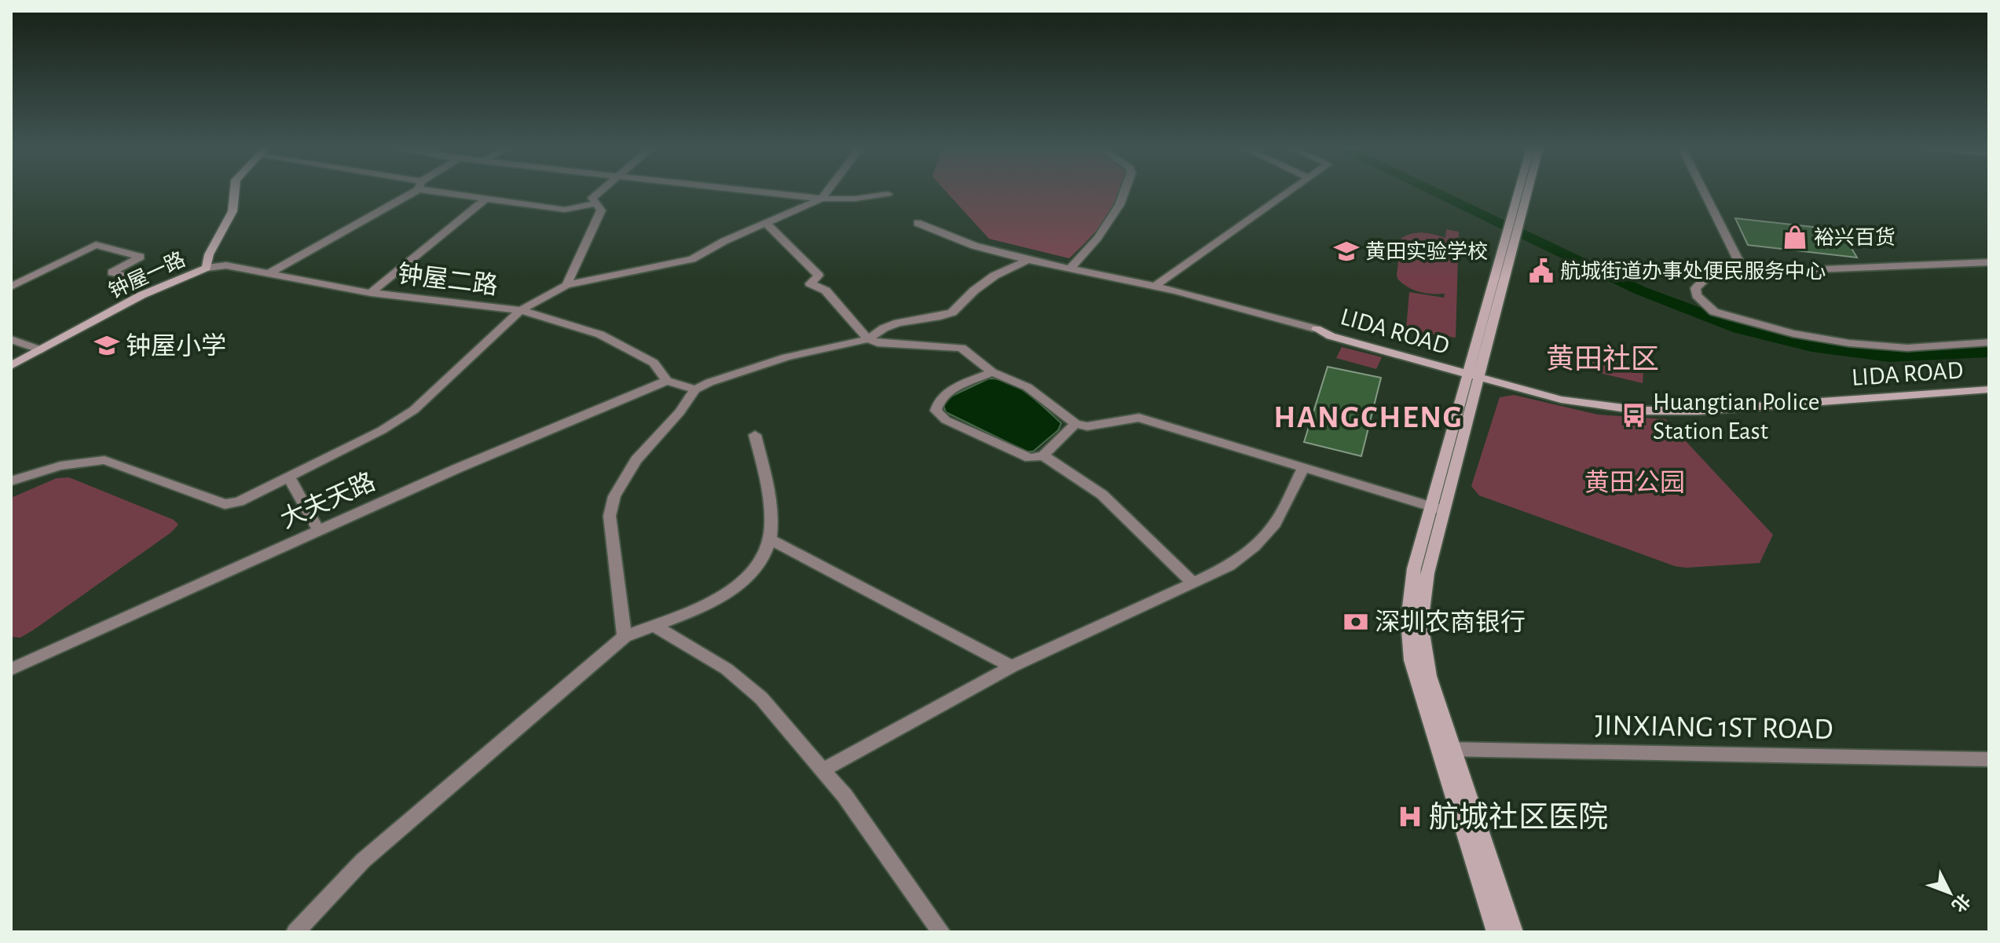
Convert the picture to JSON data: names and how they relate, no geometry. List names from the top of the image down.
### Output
{
  "streets": {
    "street": [
      "钟屋一路",
      "钟屋二路",
      "LIDA ROAD",
      "大夫天路",
      "JINXIANG 1ST ROAD"
    ]
  },
  "crossings": [
    ["钟屋一路", "钟屋二路"],
    ["钟屋二路", "大夫天路"]
  ],
  "districts": ["黄田社区", "HANGCHENG"],
  "parks": ["黄田公园"],
  "places": {
    "shop": ["裕兴百货"],
    "school or university": ["黄田实验学校", "钟屋小学"],
    "public building": ["航城街道办事处便民服务中心"],
    "bus stop": ["Huangtian Police Station East"],
    "bank": ["深圳农商银行"],
    "hospital": ["航城社区医院"]
  },
  "north": "bottom right"
}
